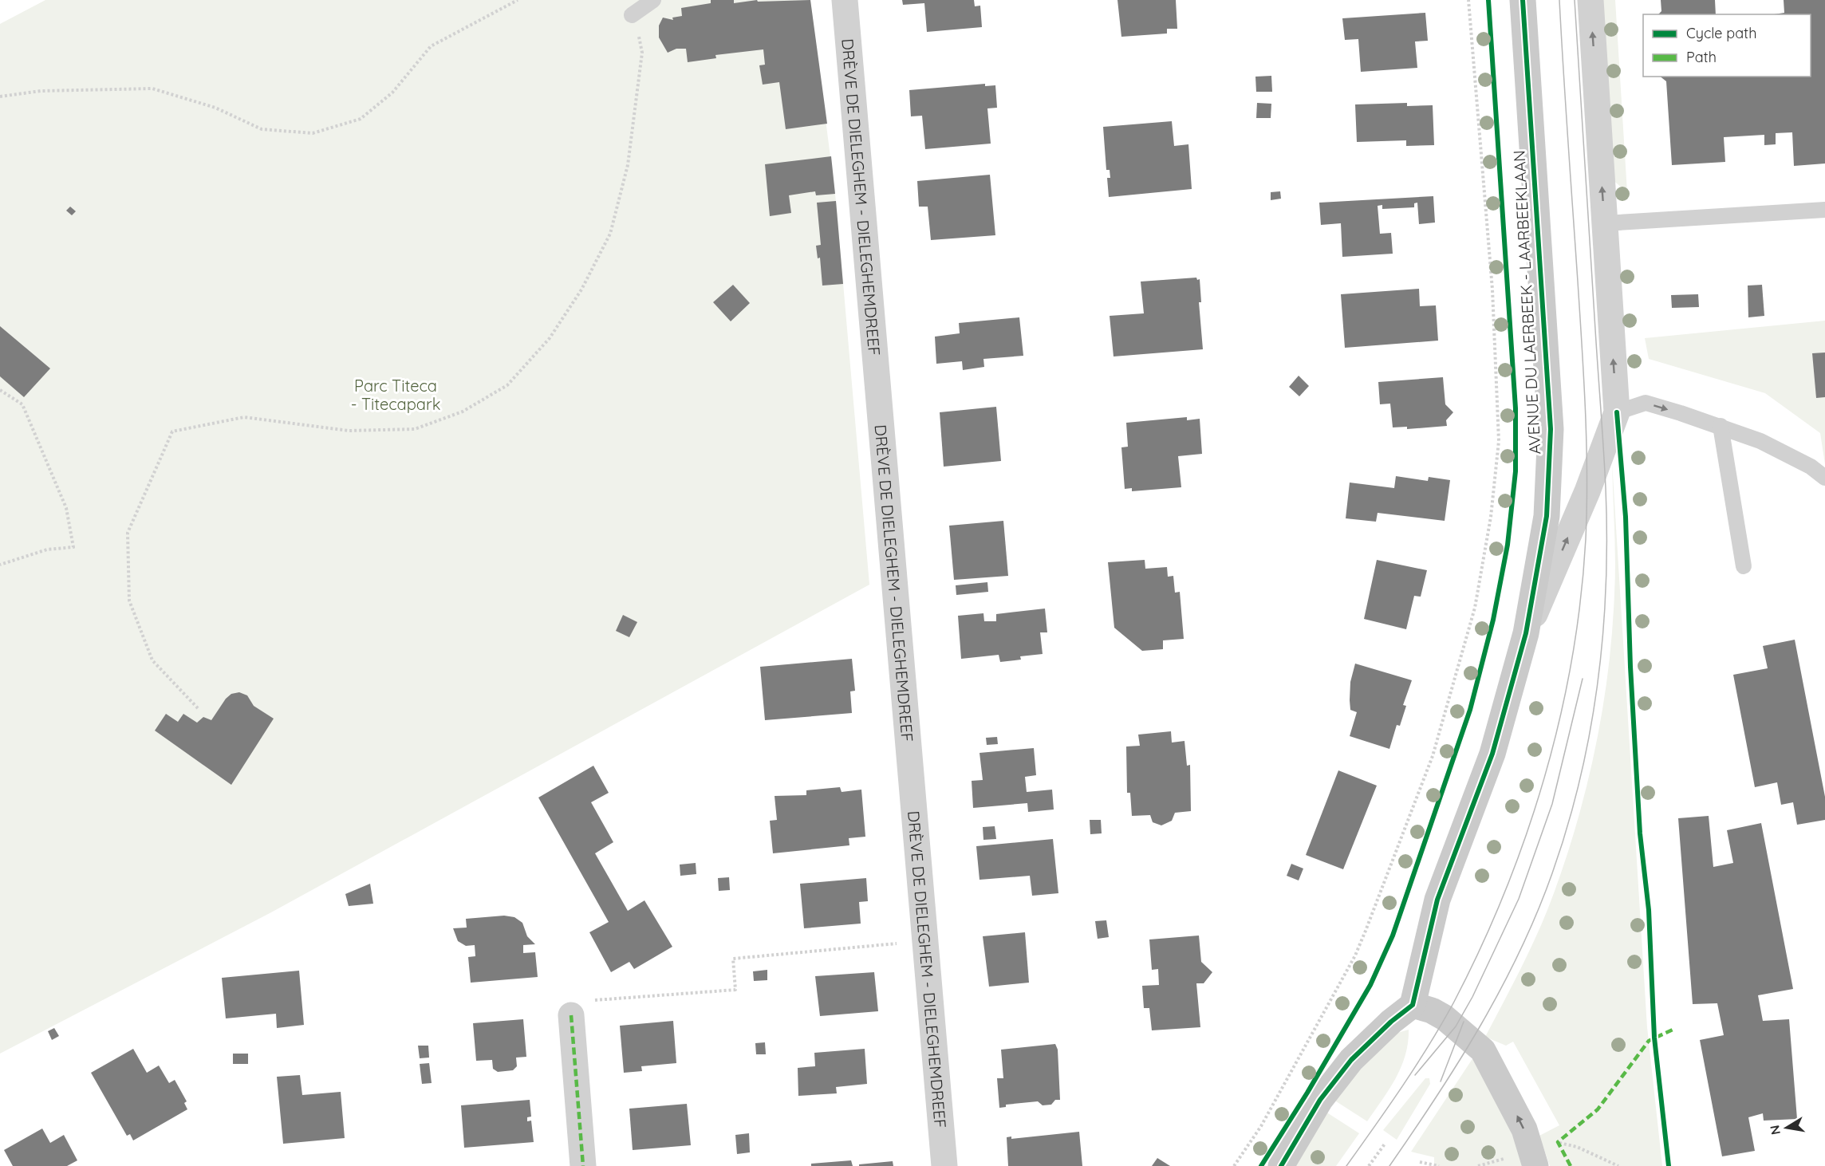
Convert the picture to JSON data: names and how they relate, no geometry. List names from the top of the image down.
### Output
{
  "streets": {
    "street": ["DRÈVE DE DIELEGHEM - DIELEGHEMDREEF", "AVENUE DU LAERBEEK - LAARBEEKLAAN"]
  },
  "parks": ["Parc Titeca - Titecapark"],
  "legend": ["Cycle path", "Path"],
  "north": "left"
}
